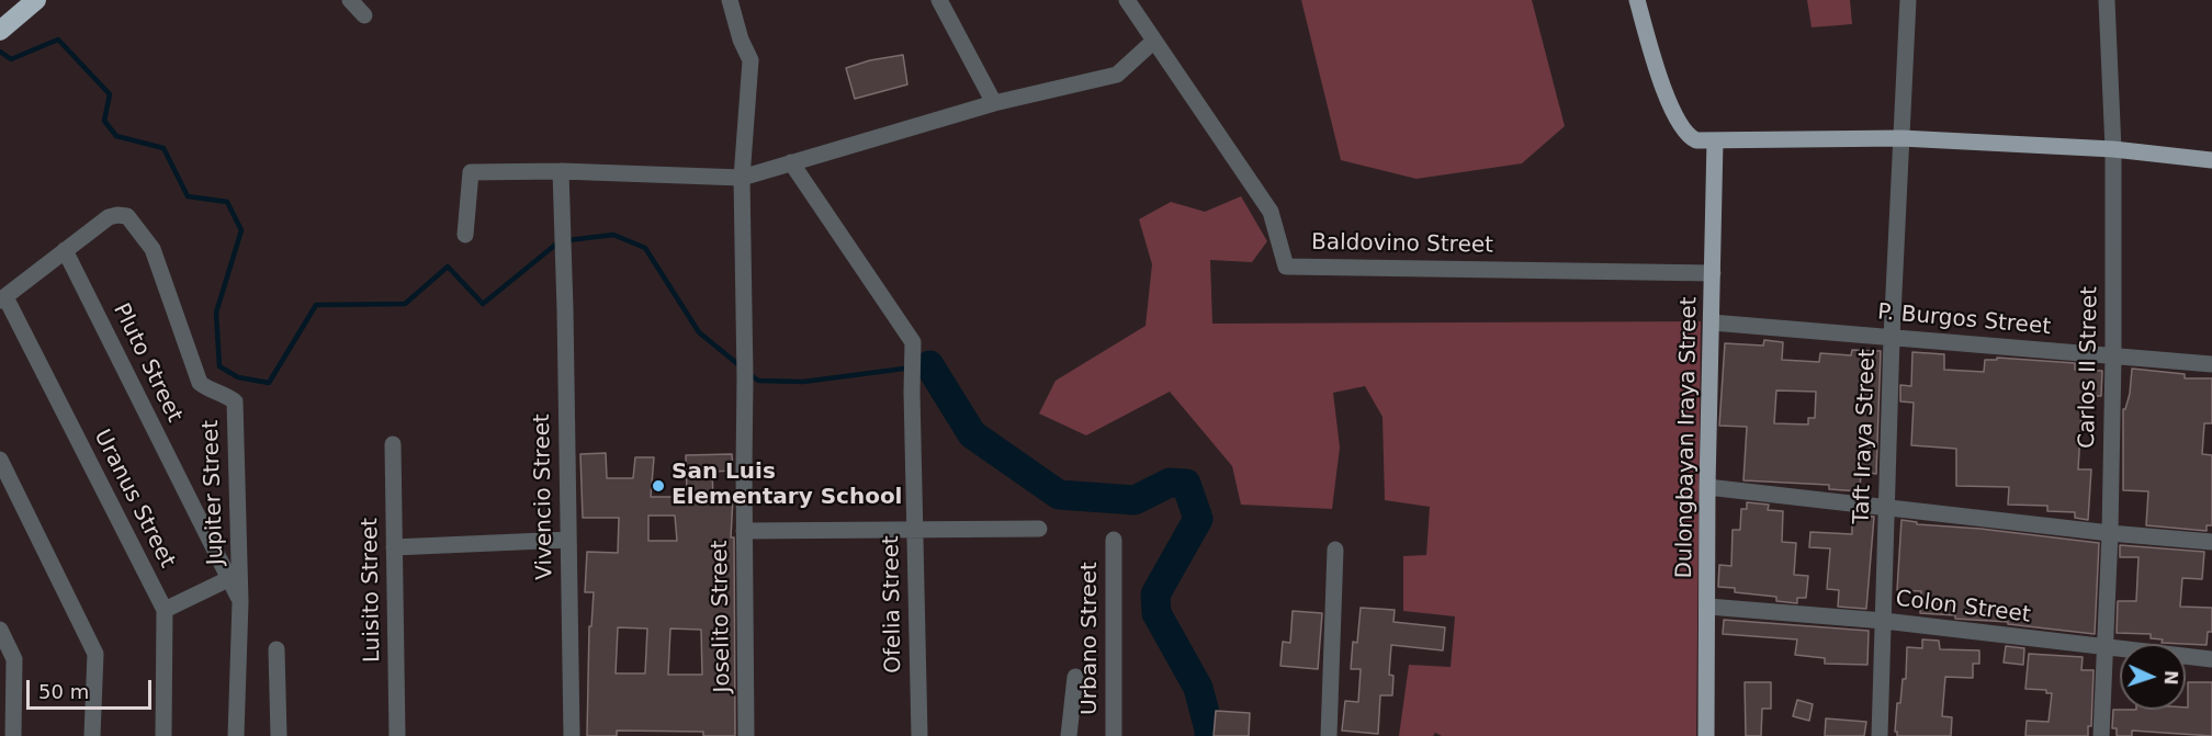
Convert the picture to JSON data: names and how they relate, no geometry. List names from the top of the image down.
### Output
{
  "streets": {
    "main road": ["Dulongbayan Iraya Street"],
    "street": [
      "Baldovino Street",
      "P. Burgos Street",
      "Pluto Street",
      "Carlos II Street",
      "Taft Iraya Street",
      "Jupiter Street",
      "Vivencio Street",
      "Uranus Street",
      "Luisito Street",
      "Ofelia Street",
      "Colon Street",
      "Joselito Street",
      "Urbano Street"
    ]
  },
  "crossings": [
    ["Baldovino Street", "Dulongbayan Iraya Street"],
    ["P. Burgos Street", "Carlos II Street"],
    ["P. Burgos Street", "Taft Iraya Street"],
    ["P. Burgos Street", "Dulongbayan Iraya Street"],
    ["Pluto Street", "Jupiter Street"],
    ["Carlos II Street", "Colon Street"],
    ["Taft Iraya Street", "Colon Street"],
    ["Dulongbayan Iraya Street", "Colon Street"]
  ],
  "places": ["San Luis Elementary School"],
  "scale_bar": "50 m",
  "north": "right"
}
